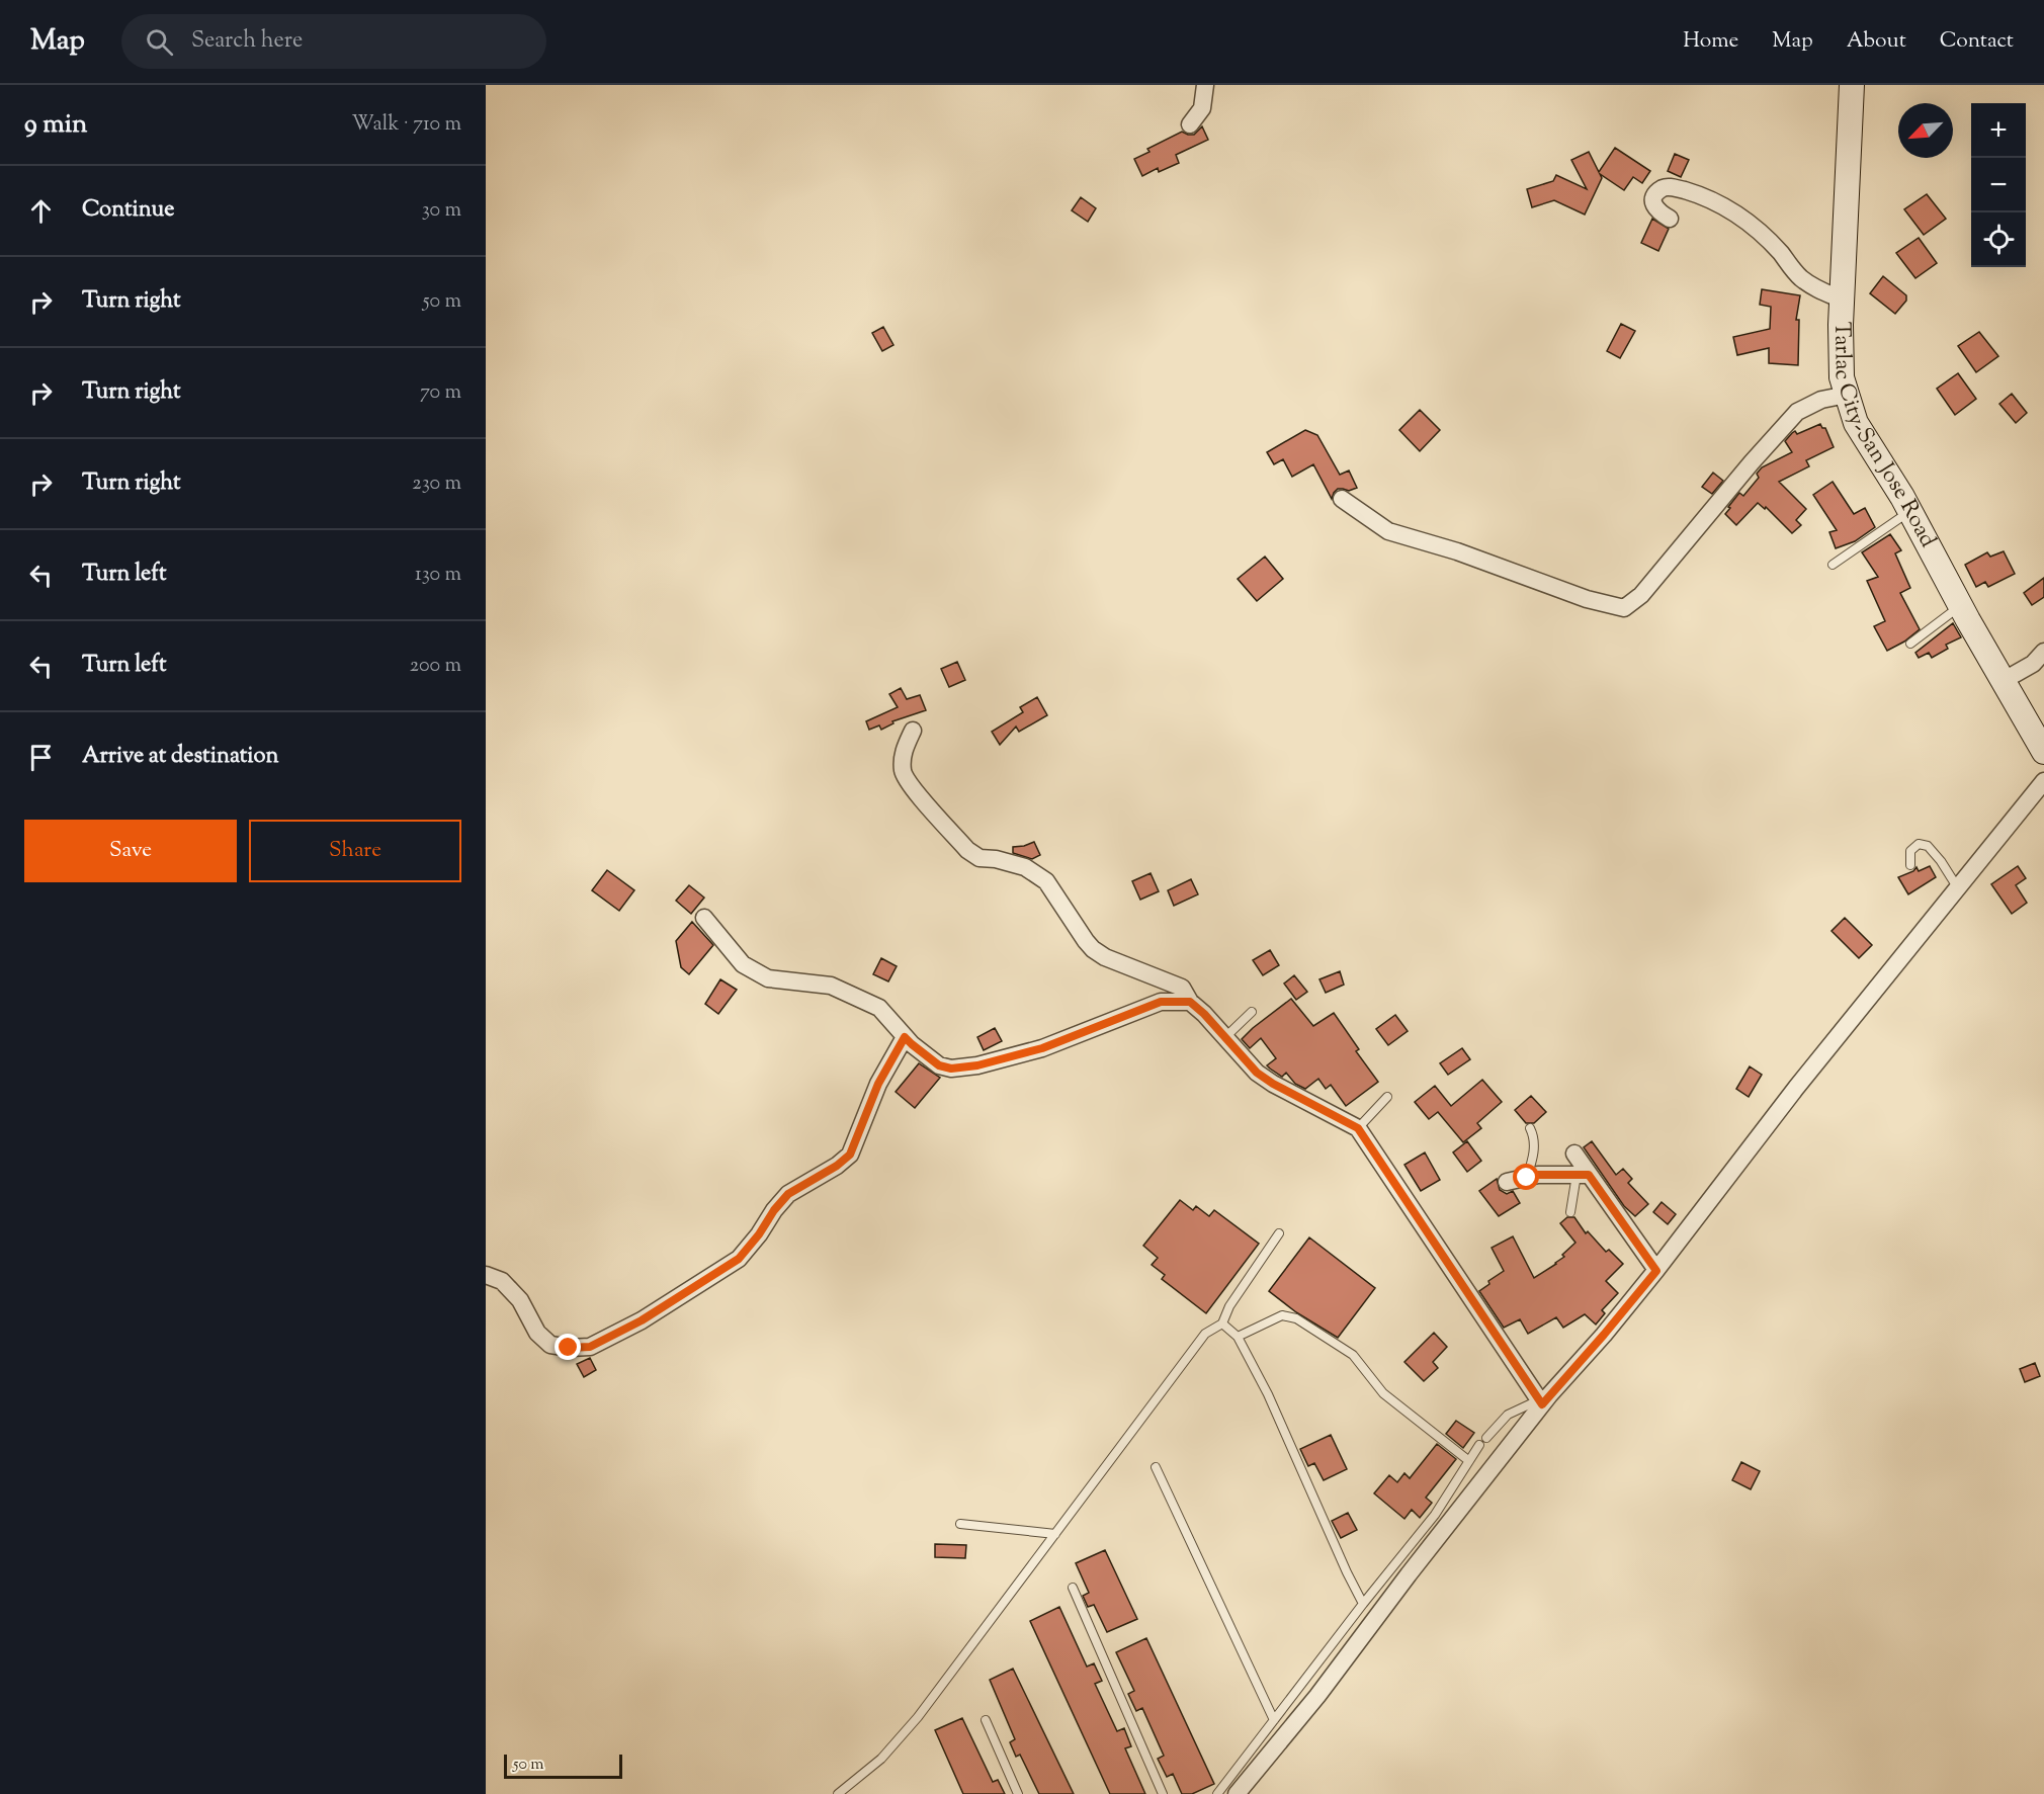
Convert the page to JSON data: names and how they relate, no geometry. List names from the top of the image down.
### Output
{
  "streets": {
    "main road": ["Tarlac City-San Jose Road"]
  },
  "scale_bar": "50 m",
  "north": "bottom left",
  "page": {
    "header": "Map",
    "search": "Search here",
    "nav": [
      "Home",
      "Map",
      "About",
      "Contact"
    ],
    "heading": ["9 min", "Walk · 710 m"],
    "map_buttons": ["+", "−"],
    "list": [
      ["Continue", "30 m"],
      ["Turn right", "50 m"],
      ["Turn right", "70 m"],
      ["Turn right", "230 m"],
      ["Turn left", "130 m"],
      ["Turn left", "200 m"],
      "Arrive at destination"
    ],
    "buttons": ["Save", "Share"],
    "scale": "50 m"
  }
}
